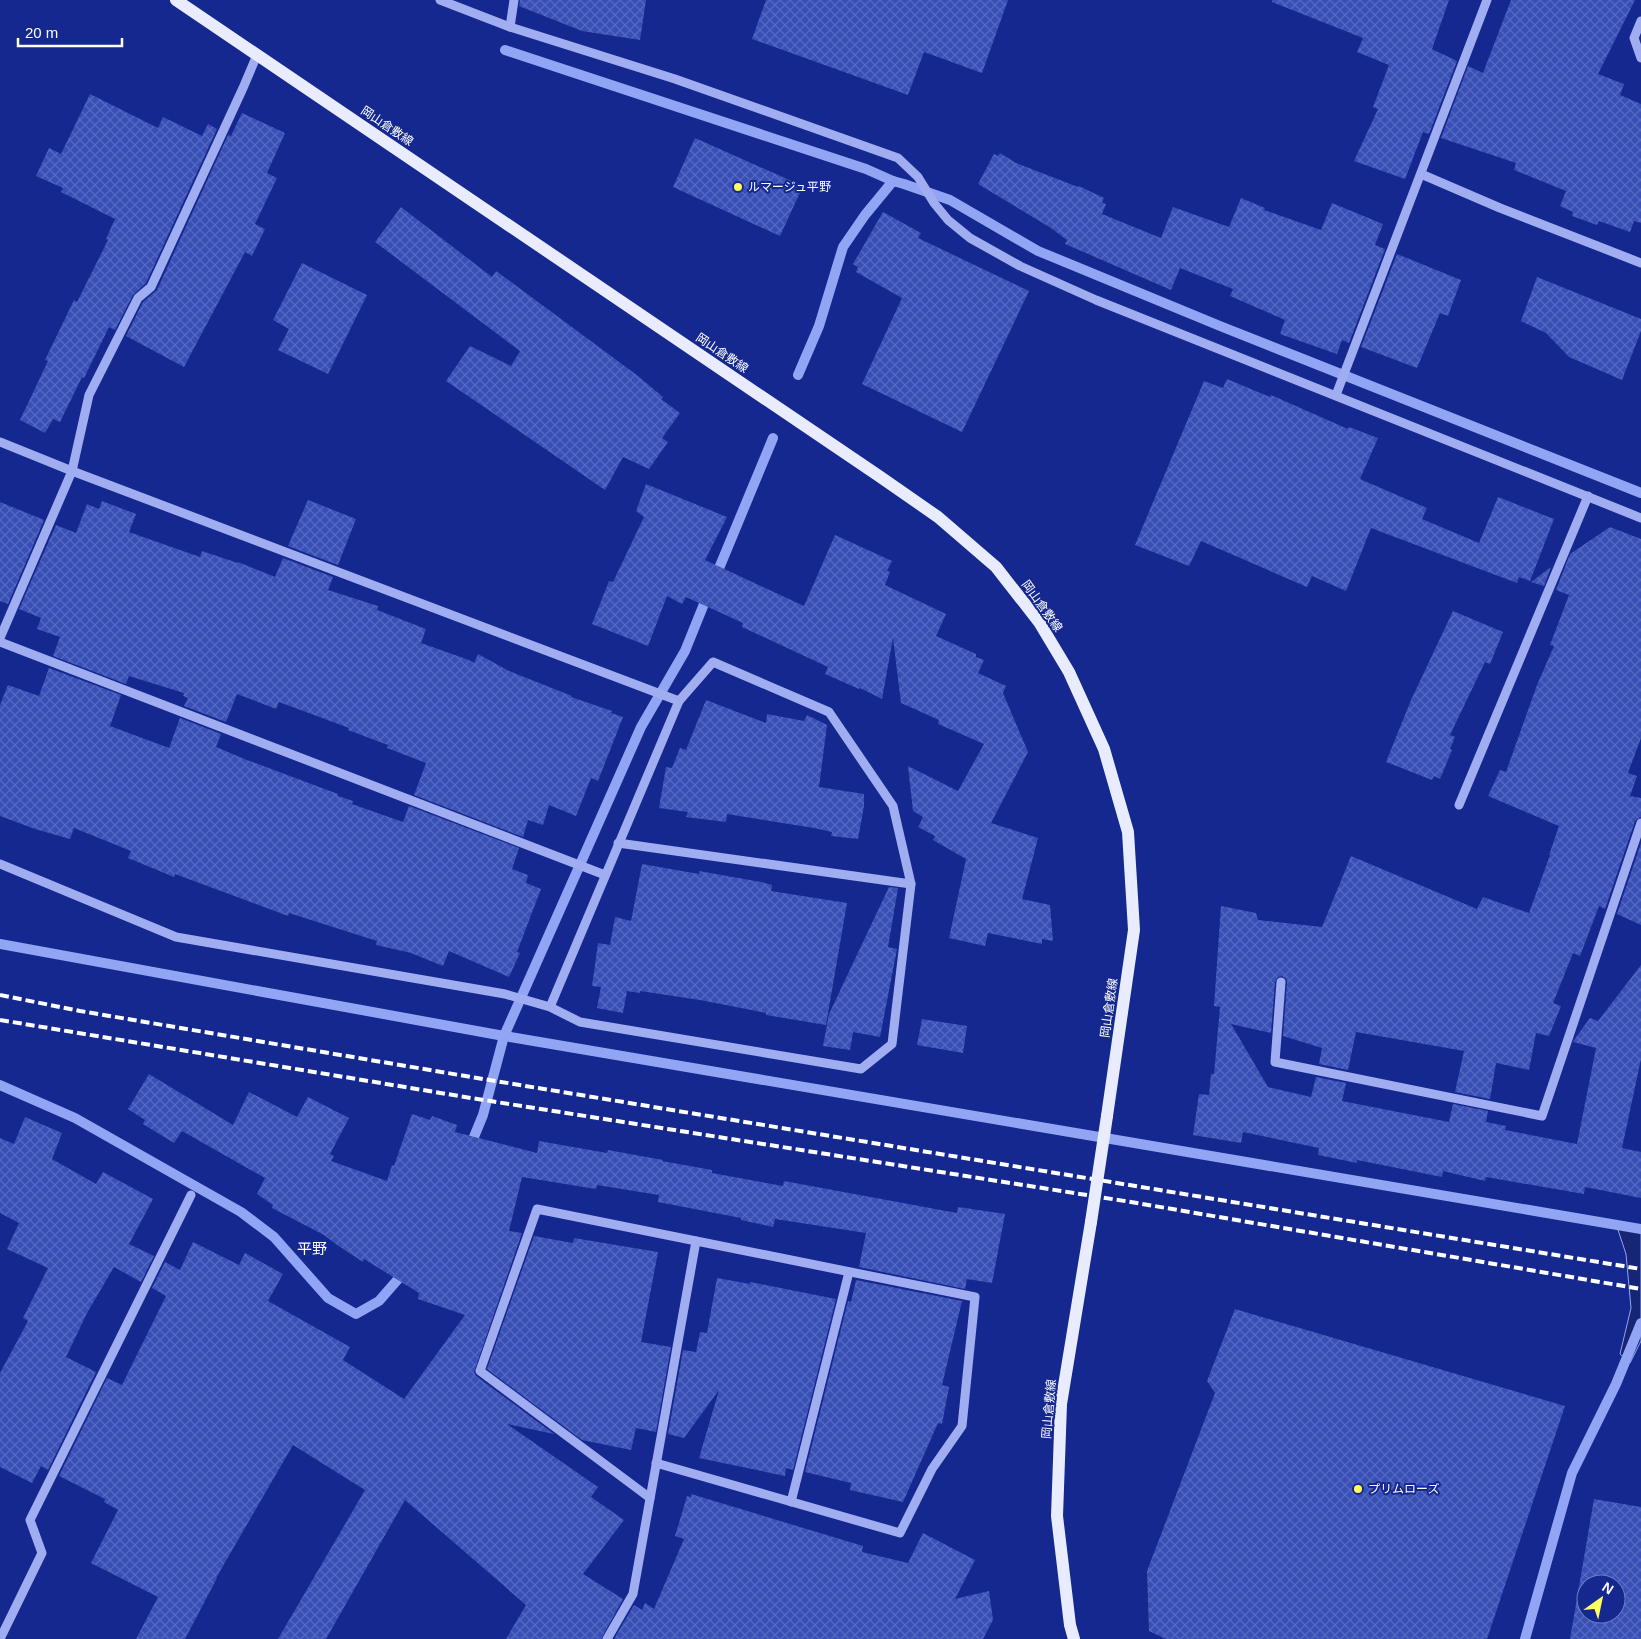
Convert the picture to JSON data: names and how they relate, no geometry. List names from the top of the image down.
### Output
{
  "streets": {
    "main road": ["岡山倉敷線"]
  },
  "districts": ["平野"],
  "places": ["ルマージュ平野", "プリムローズ"],
  "scale_bar": "20 m",
  "north": "top right"
}
